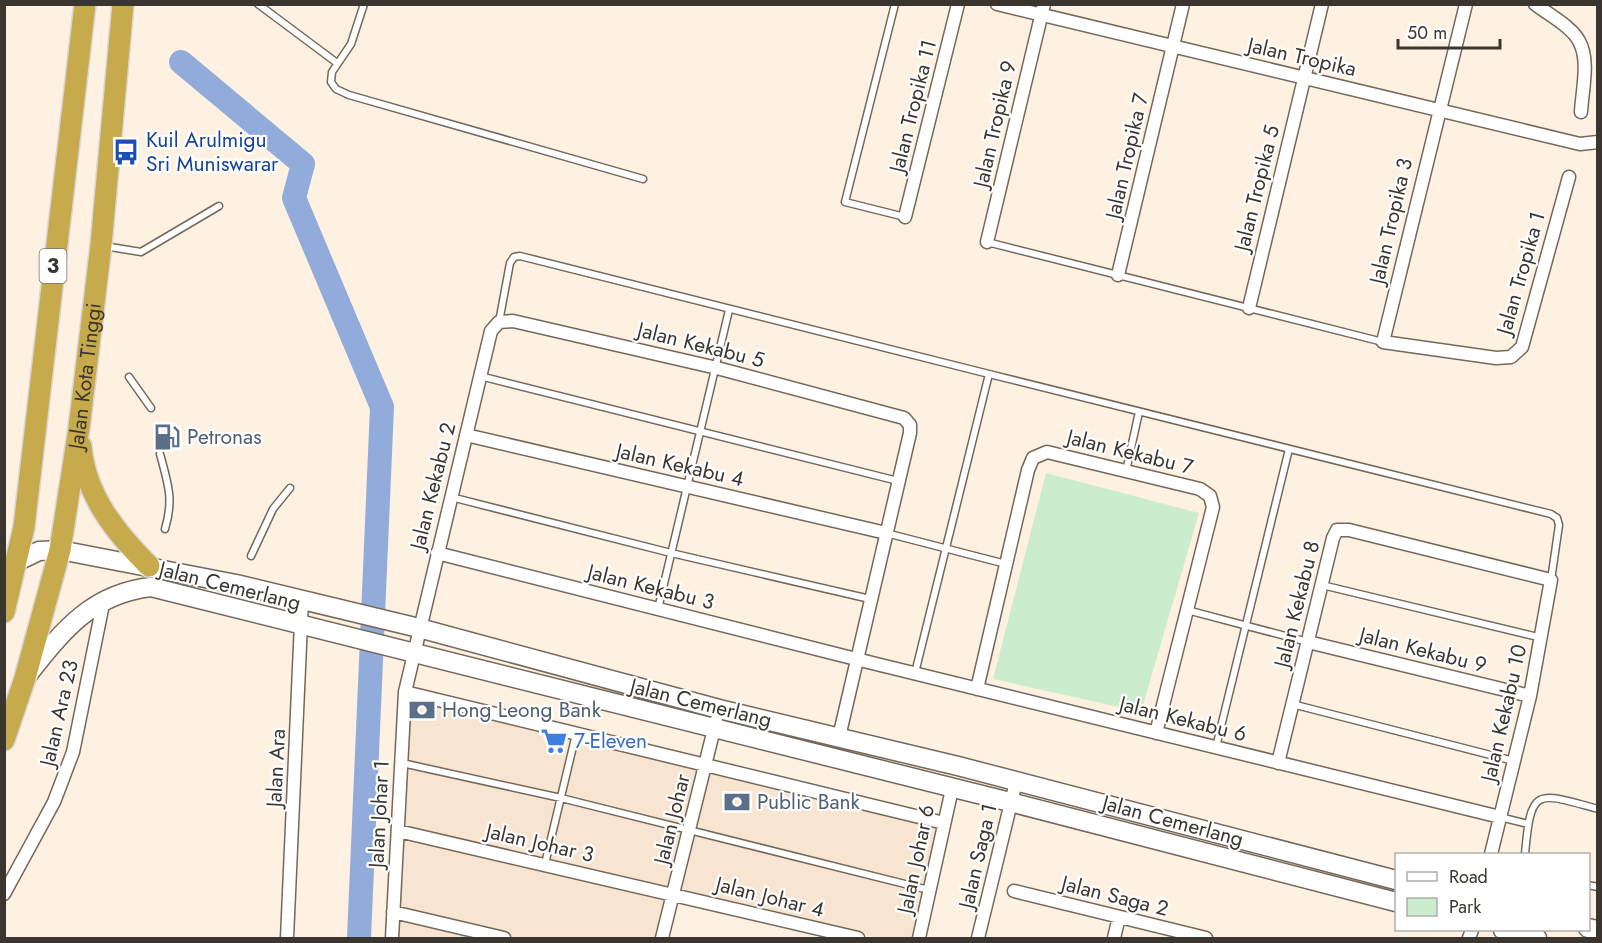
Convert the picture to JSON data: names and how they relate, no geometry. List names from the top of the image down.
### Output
{
  "streets": {
    "highway": ["3", "Jalan Kota Tinggi"],
    "main road": ["Jalan Cemerlang"],
    "street": [
      "Jalan Tropika",
      "Jalan Tropika 11",
      "Jalan Tropika 9",
      "Jalan Tropika 7",
      "Jalan Tropika 5",
      "Jalan Tropika 3",
      "Jalan Tropika 1",
      "Jalan Kekabu 5",
      "Jalan Kekabu 7",
      "Jalan Kekabu 4",
      "Jalan Kekabu 2",
      "Jalan Kekabu 3",
      "Jalan Kekabu 8",
      "Jalan Kekabu 9",
      "Jalan Ara 23",
      "Jalan Kekabu 10",
      "Jalan Kekabu 6",
      "Jalan Ara",
      "Jalan Johar 1",
      "Jalan Johar",
      "Jalan Johar 3",
      "Jalan Saga 1",
      "Jalan Johar 6",
      "Jalan Saga 2",
      "Jalan Johar 4"
    ]
  },
  "crossings": [
    ["Jalan Tropika", "Jalan Tropika 9"],
    ["Jalan Tropika", "Jalan Tropika 7"],
    ["Jalan Tropika", "Jalan Tropika 5"],
    ["Jalan Tropika", "Jalan Tropika 3"],
    ["Jalan Tropika 3", "Jalan Tropika 1"],
    ["Jalan Kekabu 5", "Jalan Kekabu 2"],
    ["Jalan Kota Tinggi", "Jalan Cemerlang"],
    ["Jalan Kekabu 7", "Jalan Kekabu 6"],
    ["Jalan Kekabu 4", "Jalan Kekabu 2"],
    ["Jalan Kekabu 2", "Jalan Cemerlang"],
    ["Jalan Kekabu 2", "Jalan Kekabu 3"],
    ["Jalan Kekabu 2", "Jalan Johar 1"],
    ["Jalan Cemerlang", "Jalan Ara 23"],
    ["Jalan Cemerlang", "Jalan Ara"],
    ["Jalan Cemerlang", "Jalan Johar 1"],
    ["Jalan Cemerlang", "Jalan Johar"],
    ["Jalan Cemerlang", "Jalan Saga 1"],
    ["Jalan Cemerlang", "Jalan Johar 6"],
    ["Jalan Kekabu 3", "Jalan Kekabu 6"],
    ["Jalan Kekabu 8", "Jalan Kekabu 9"],
    ["Jalan Kekabu 8", "Jalan Kekabu 10"],
    ["Jalan Kekabu 8", "Jalan Kekabu 6"],
    ["Jalan Kekabu 9", "Jalan Kekabu 10"],
    ["Jalan Kekabu 10", "Jalan Kekabu 6"],
    ["Jalan Johar 1", "Jalan Johar 3"],
    ["Jalan Johar", "Jalan Johar 3"],
    ["Jalan Johar", "Jalan Johar 4"],
    ["Jalan Johar 3", "Jalan Johar 4"]
  ],
  "places": {
    "bus stop": ["Kuil Arulmigu Sri Muniswarar"],
    "fuel station": ["Petronas"],
    "bank": ["Hong Leong Bank", "Public Bank"],
    "supermarket": ["7-Eleven"]
  },
  "legend": ["Road", "Park"],
  "scale_bar": "50 m"
}
